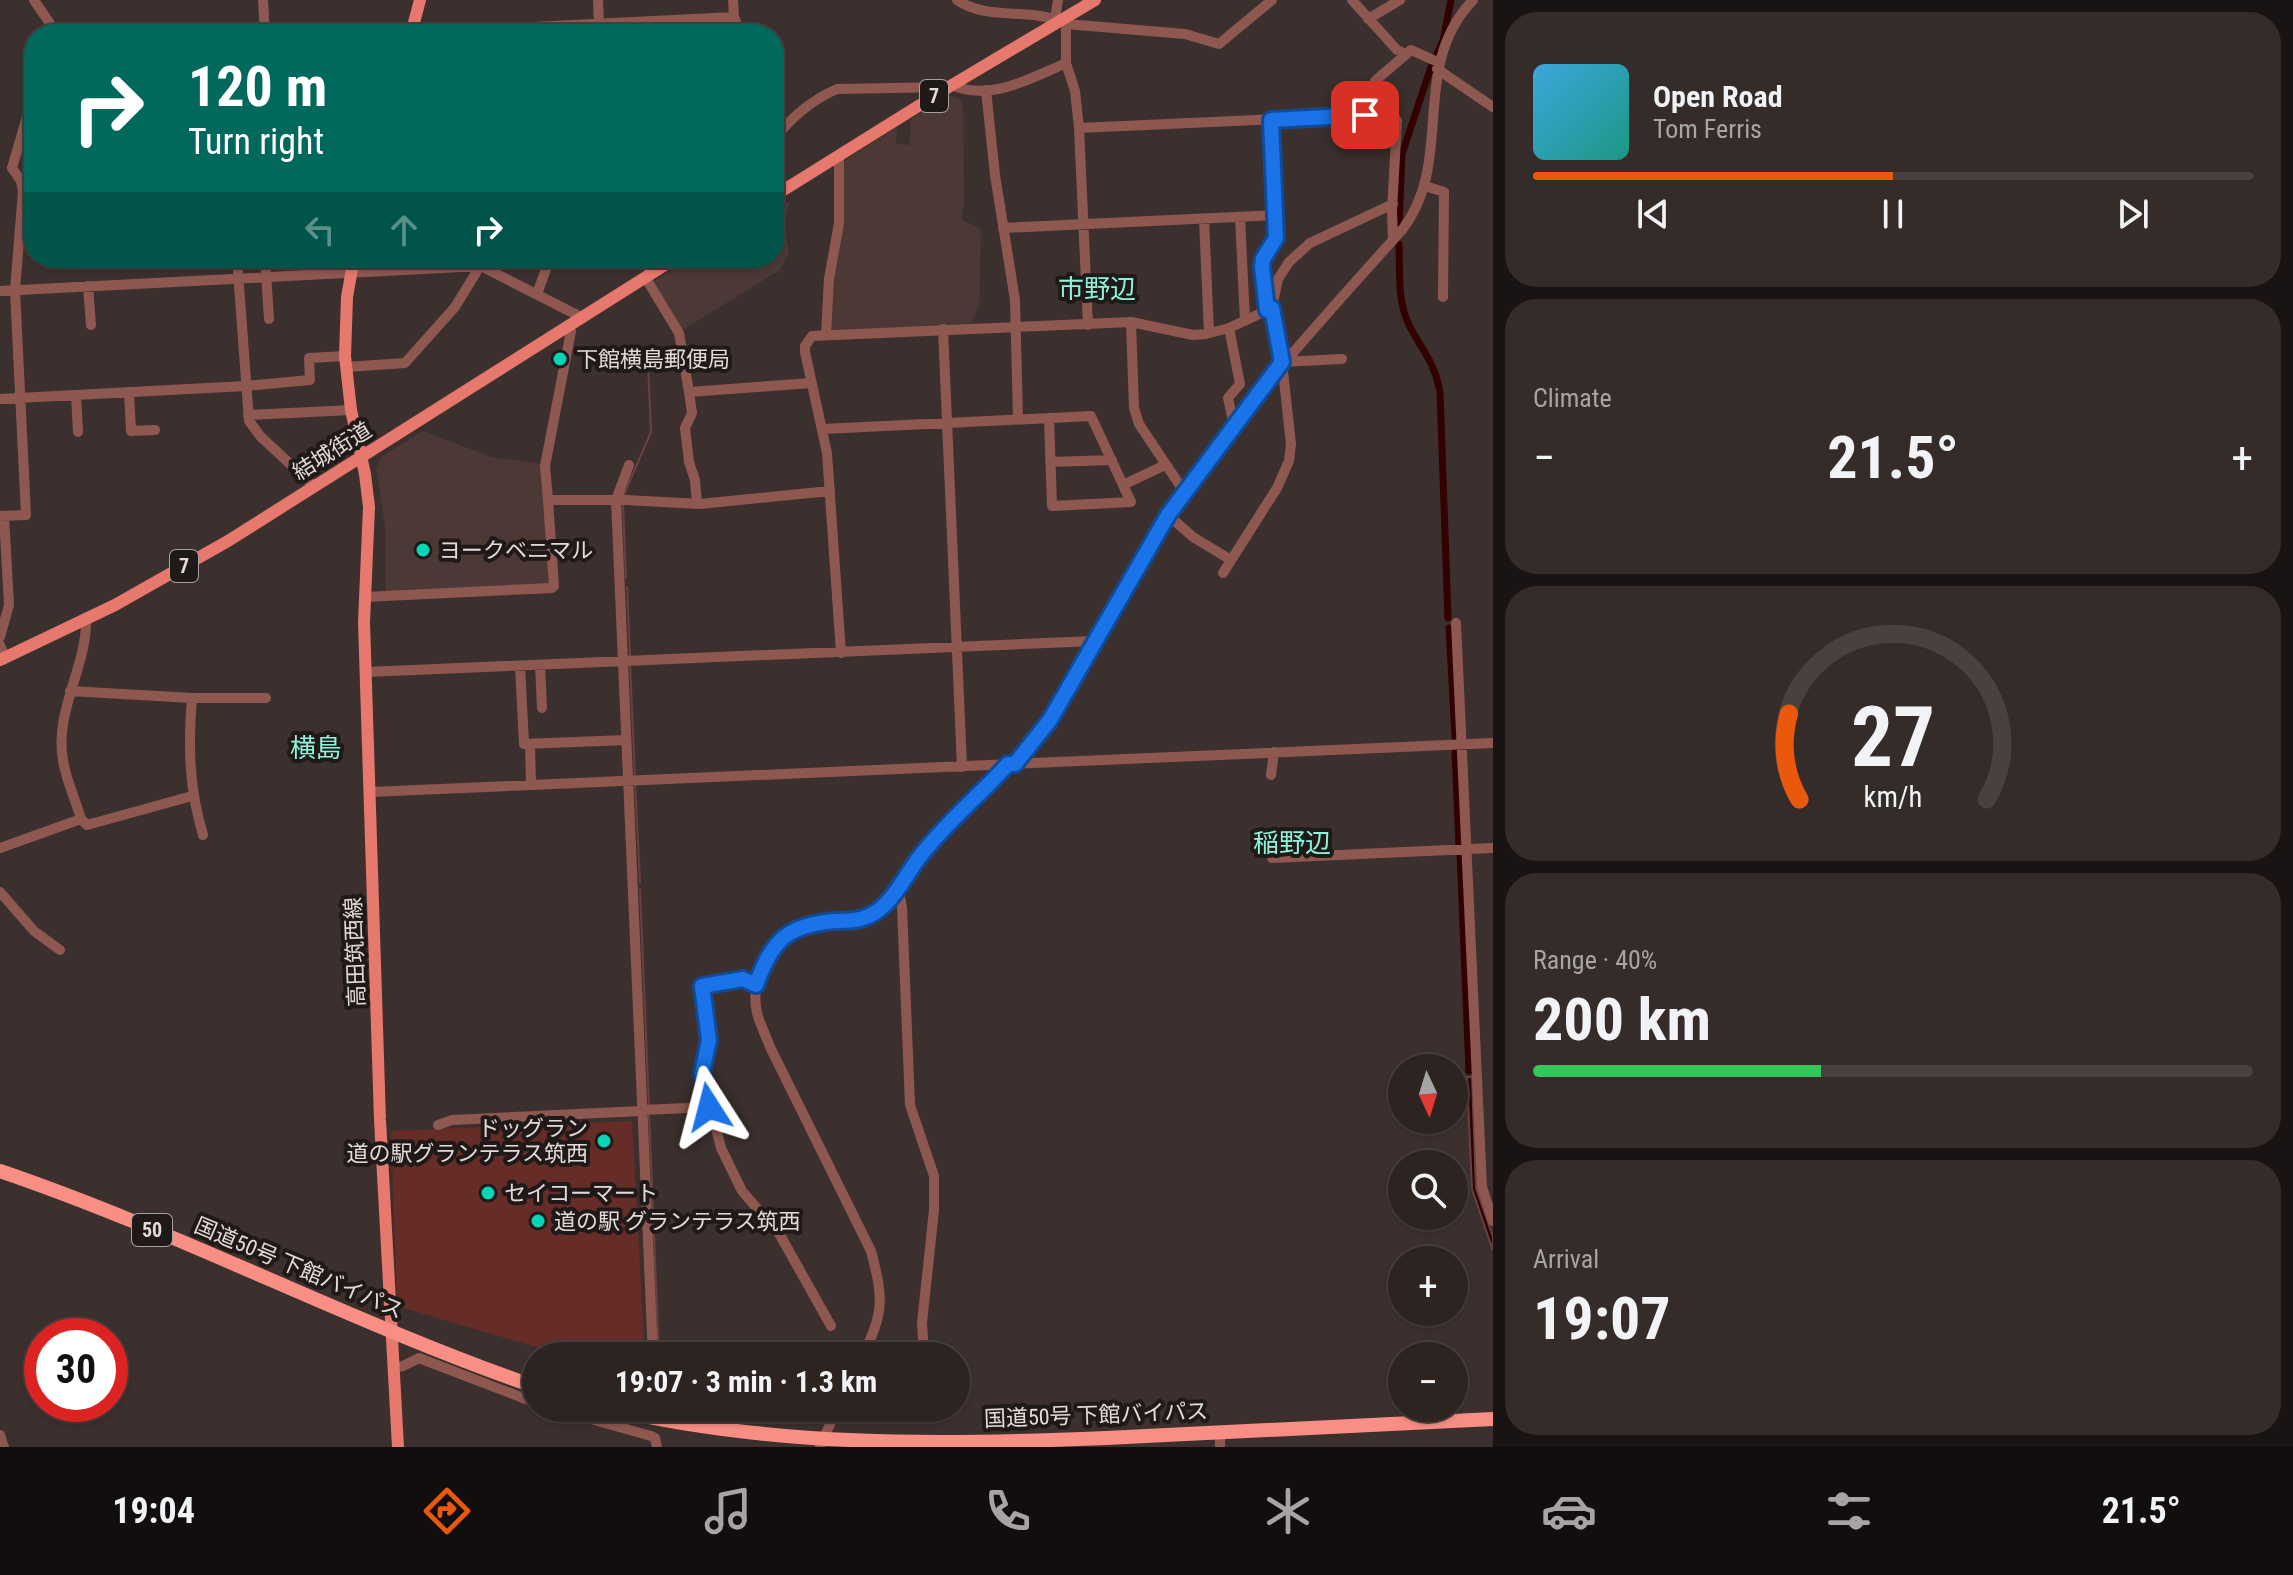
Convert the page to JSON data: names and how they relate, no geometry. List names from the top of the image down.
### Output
{
  "streets": {
    "highway": ["50", "国道50号 下館バイパス"],
    "main road": ["7", "結城街道", "高田筑西線"]
  },
  "crossings": [
    ["結城街道", "高田筑西線"],
    ["高田筑西線", "国道50号 下館バイパス"]
  ],
  "districts": ["市野辺", "横島", "稲野辺"],
  "places": [
    "下館横島郵便局",
    "ヨークベニマル",
    "ドッグラン 道の駅グランテラス筑西",
    "セイコーマート",
    "道の駅 グランテラス筑西"
  ],
  "north": "bottom",
  "page": {
    "turn": ["120 m", "Turn right"],
    "song": ["Open Road", "Tom Ferris"],
    "tile": [
      "Climate",
      ["Range · 40%", "200 km"],
      ["Arrival", "19:07"]
    ],
    "heat": ["−", "21.5°", "+"],
    "map_buttons": ["+", "−"],
    "limit": "30",
    "trip": "19:07 · 3 min · 1.3 km",
    "tabs": ["19:04", "21.5°"],
    "gauge": ["27", "km/h"]
  }
}
